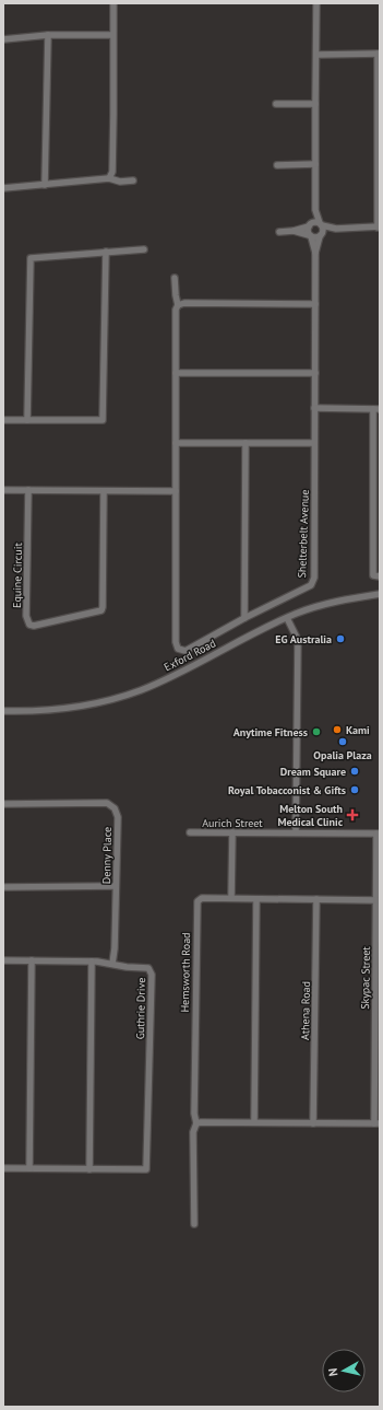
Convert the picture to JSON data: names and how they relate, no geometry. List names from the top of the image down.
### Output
{
  "streets": {
    "street": [
      "Shelterbelt Avenue",
      "Equine Circuit",
      "Exford Road",
      "Aurich Street",
      "Denny Place",
      "Hemsworth Road",
      "Skypac Street",
      "Guthrie Drive",
      "Athena Road"
    ]
  },
  "crossings": [
    ["Aurich Street", "Skypac Street"],
    ["Denny Place", "Guthrie Drive"],
    ["Hemsworth Road", "Skypac Street"],
    ["Hemsworth Road", "Athena Road"]
  ],
  "places": {
    "other": [
      "EG Australia",
      "Kami",
      "Anytime Fitness",
      "Opalia Plaza",
      "Dream Square",
      "Royal Tobacconist & Gifts"
    ],
    "health": ["Melton South Medical Clinic"]
  },
  "north": "left"
}
